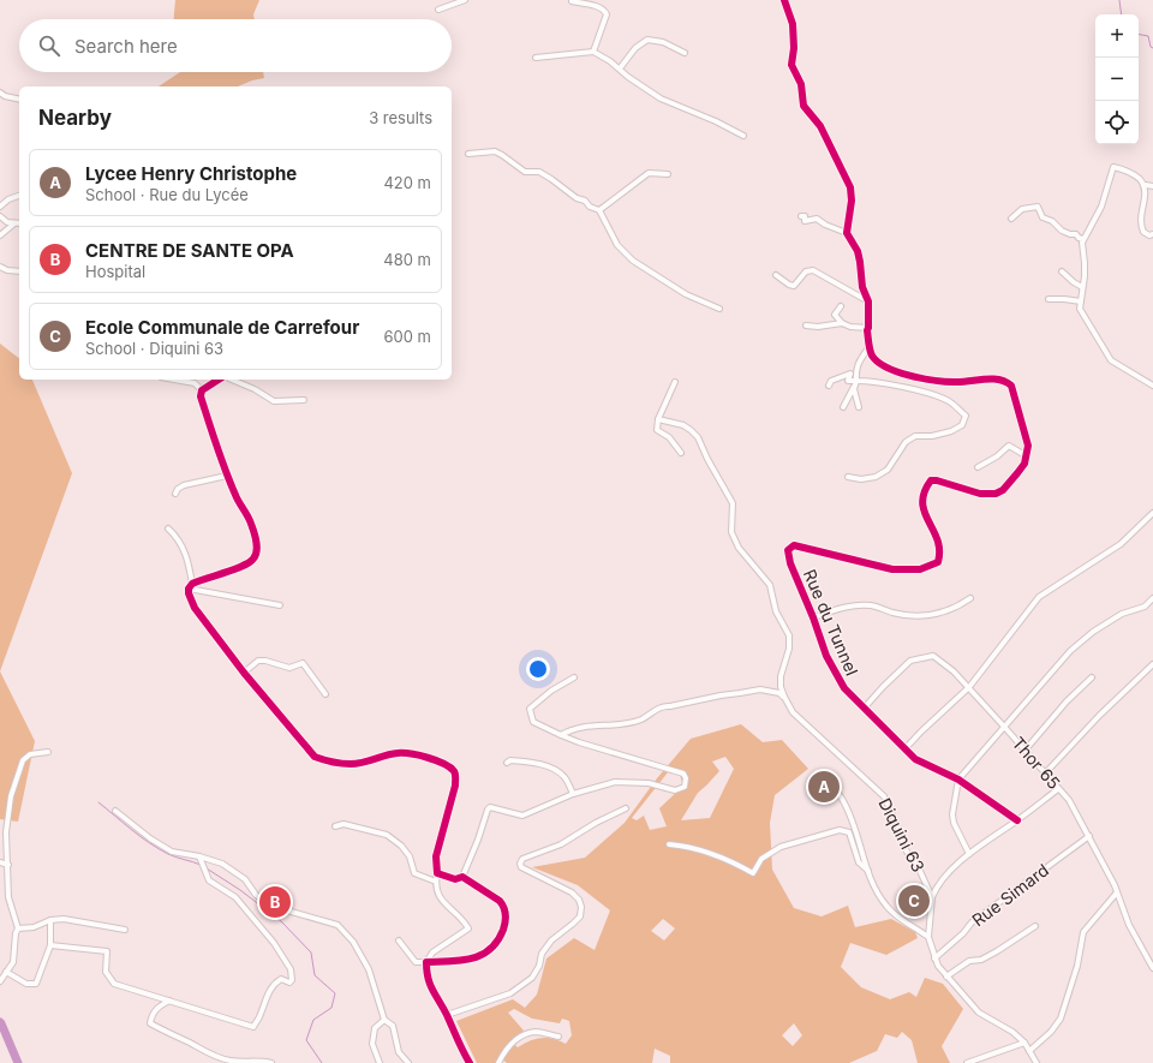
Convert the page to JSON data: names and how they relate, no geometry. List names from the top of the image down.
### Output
{
  "streets": {
    "street": [
      "Rue du Tunnel",
      "Thor 65",
      "Diquini 63",
      "Rue Simard"
    ]
  },
  "crossings": [
    ["Rue du Tunnel", "Thor 65"],
    ["Thor 65", "Rue Simard"]
  ],
  "page": {
    "map_buttons": ["+", "−"],
    "search": "Search here",
    "heading": ["Nearby", "3 results"],
    "list": [
      {
        "mark": "A",
        "name": "Lycee Henry Christophe",
        "note": "School · Rue du Lycée",
        "value": "420 m"
      },
      {
        "mark": "B",
        "name": "CENTRE DE SANTE OPA",
        "note": "Hospital",
        "value": "480 m"
      },
      {
        "mark": "C",
        "name": "Ecole Communale de Carrefour",
        "note": "School · Diquini 63",
        "value": "600 m"
      }
    ],
    "pins": ["A", "C", "B"]
  }
}
